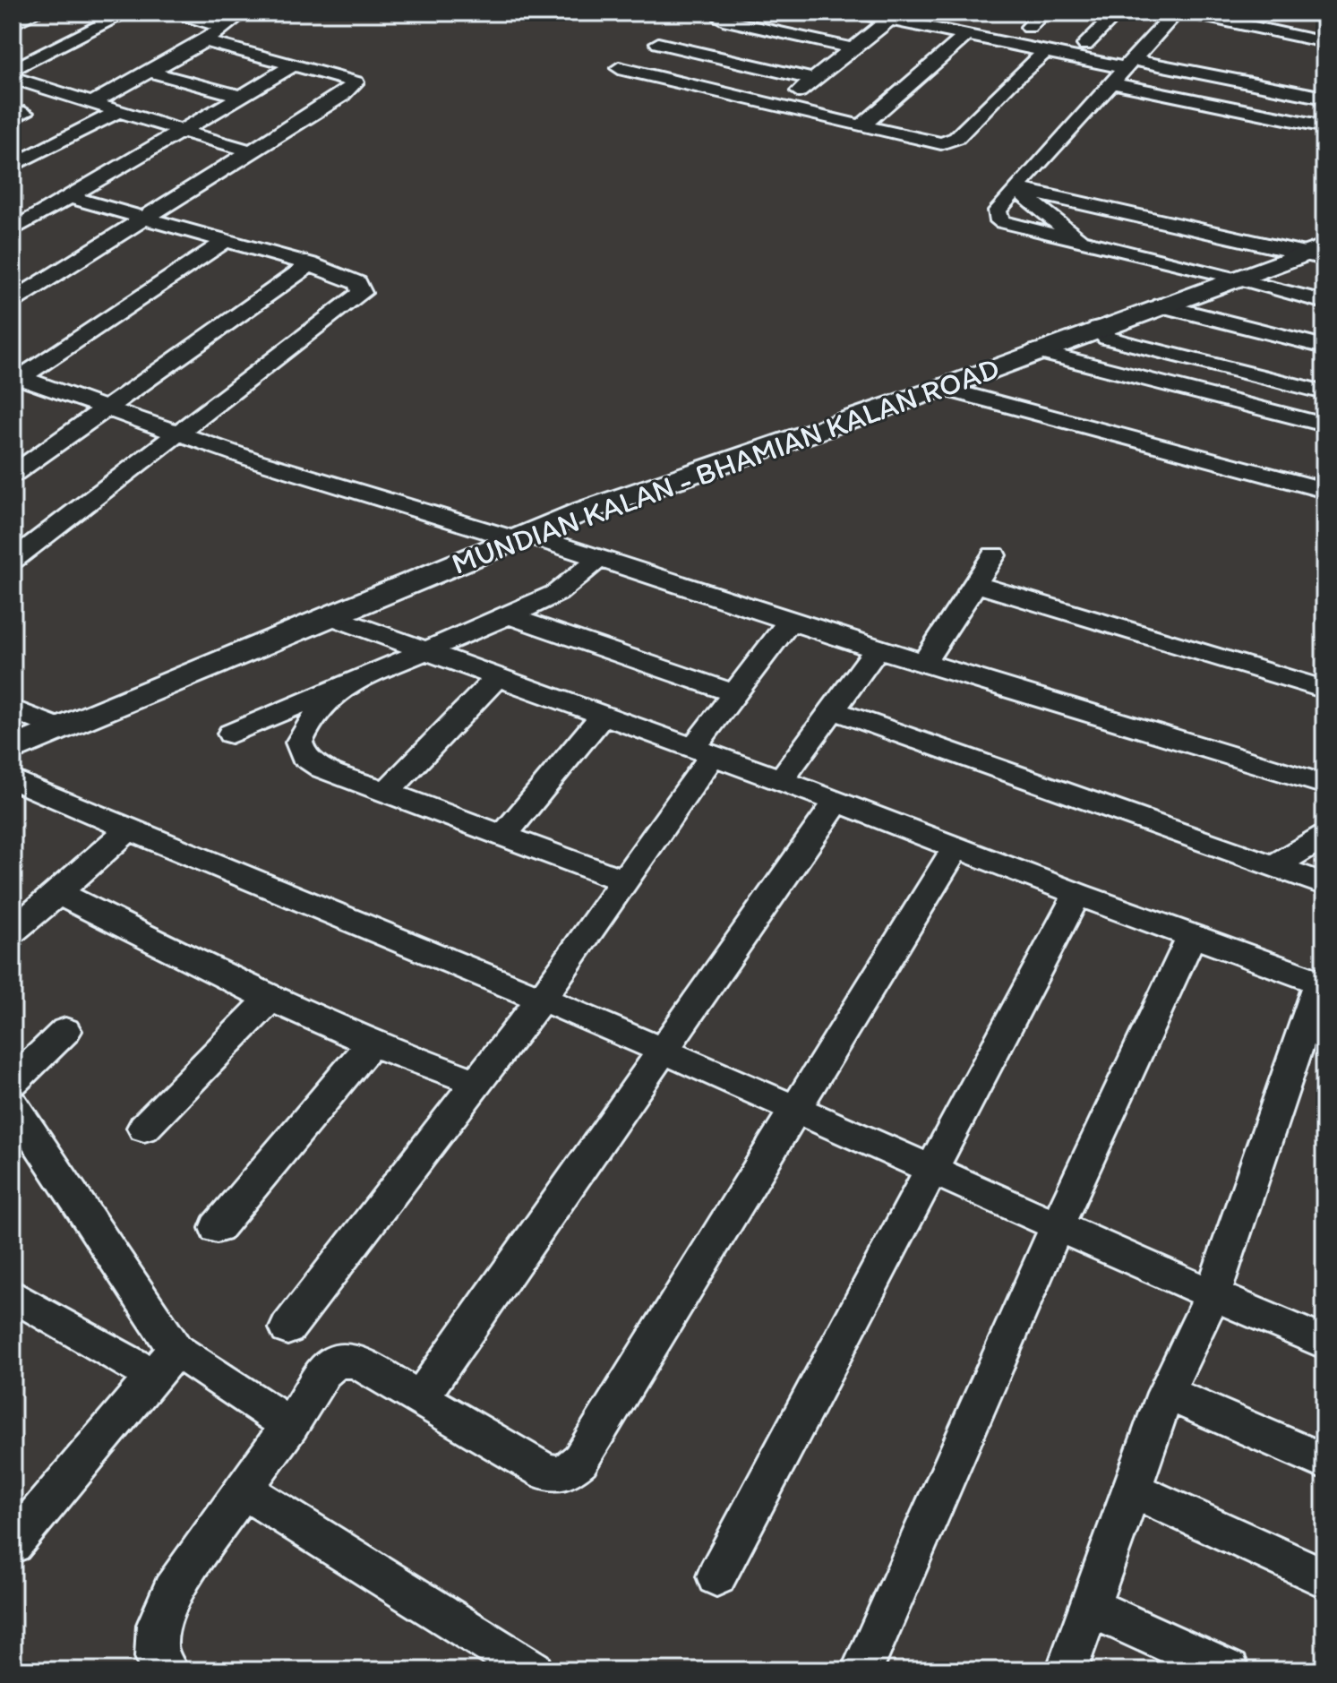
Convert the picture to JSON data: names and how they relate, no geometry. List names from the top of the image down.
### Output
{
  "streets": {
    "street": ["MUNDIAN KALAN - BHAMIAN KALAN ROAD"]
  }
}
